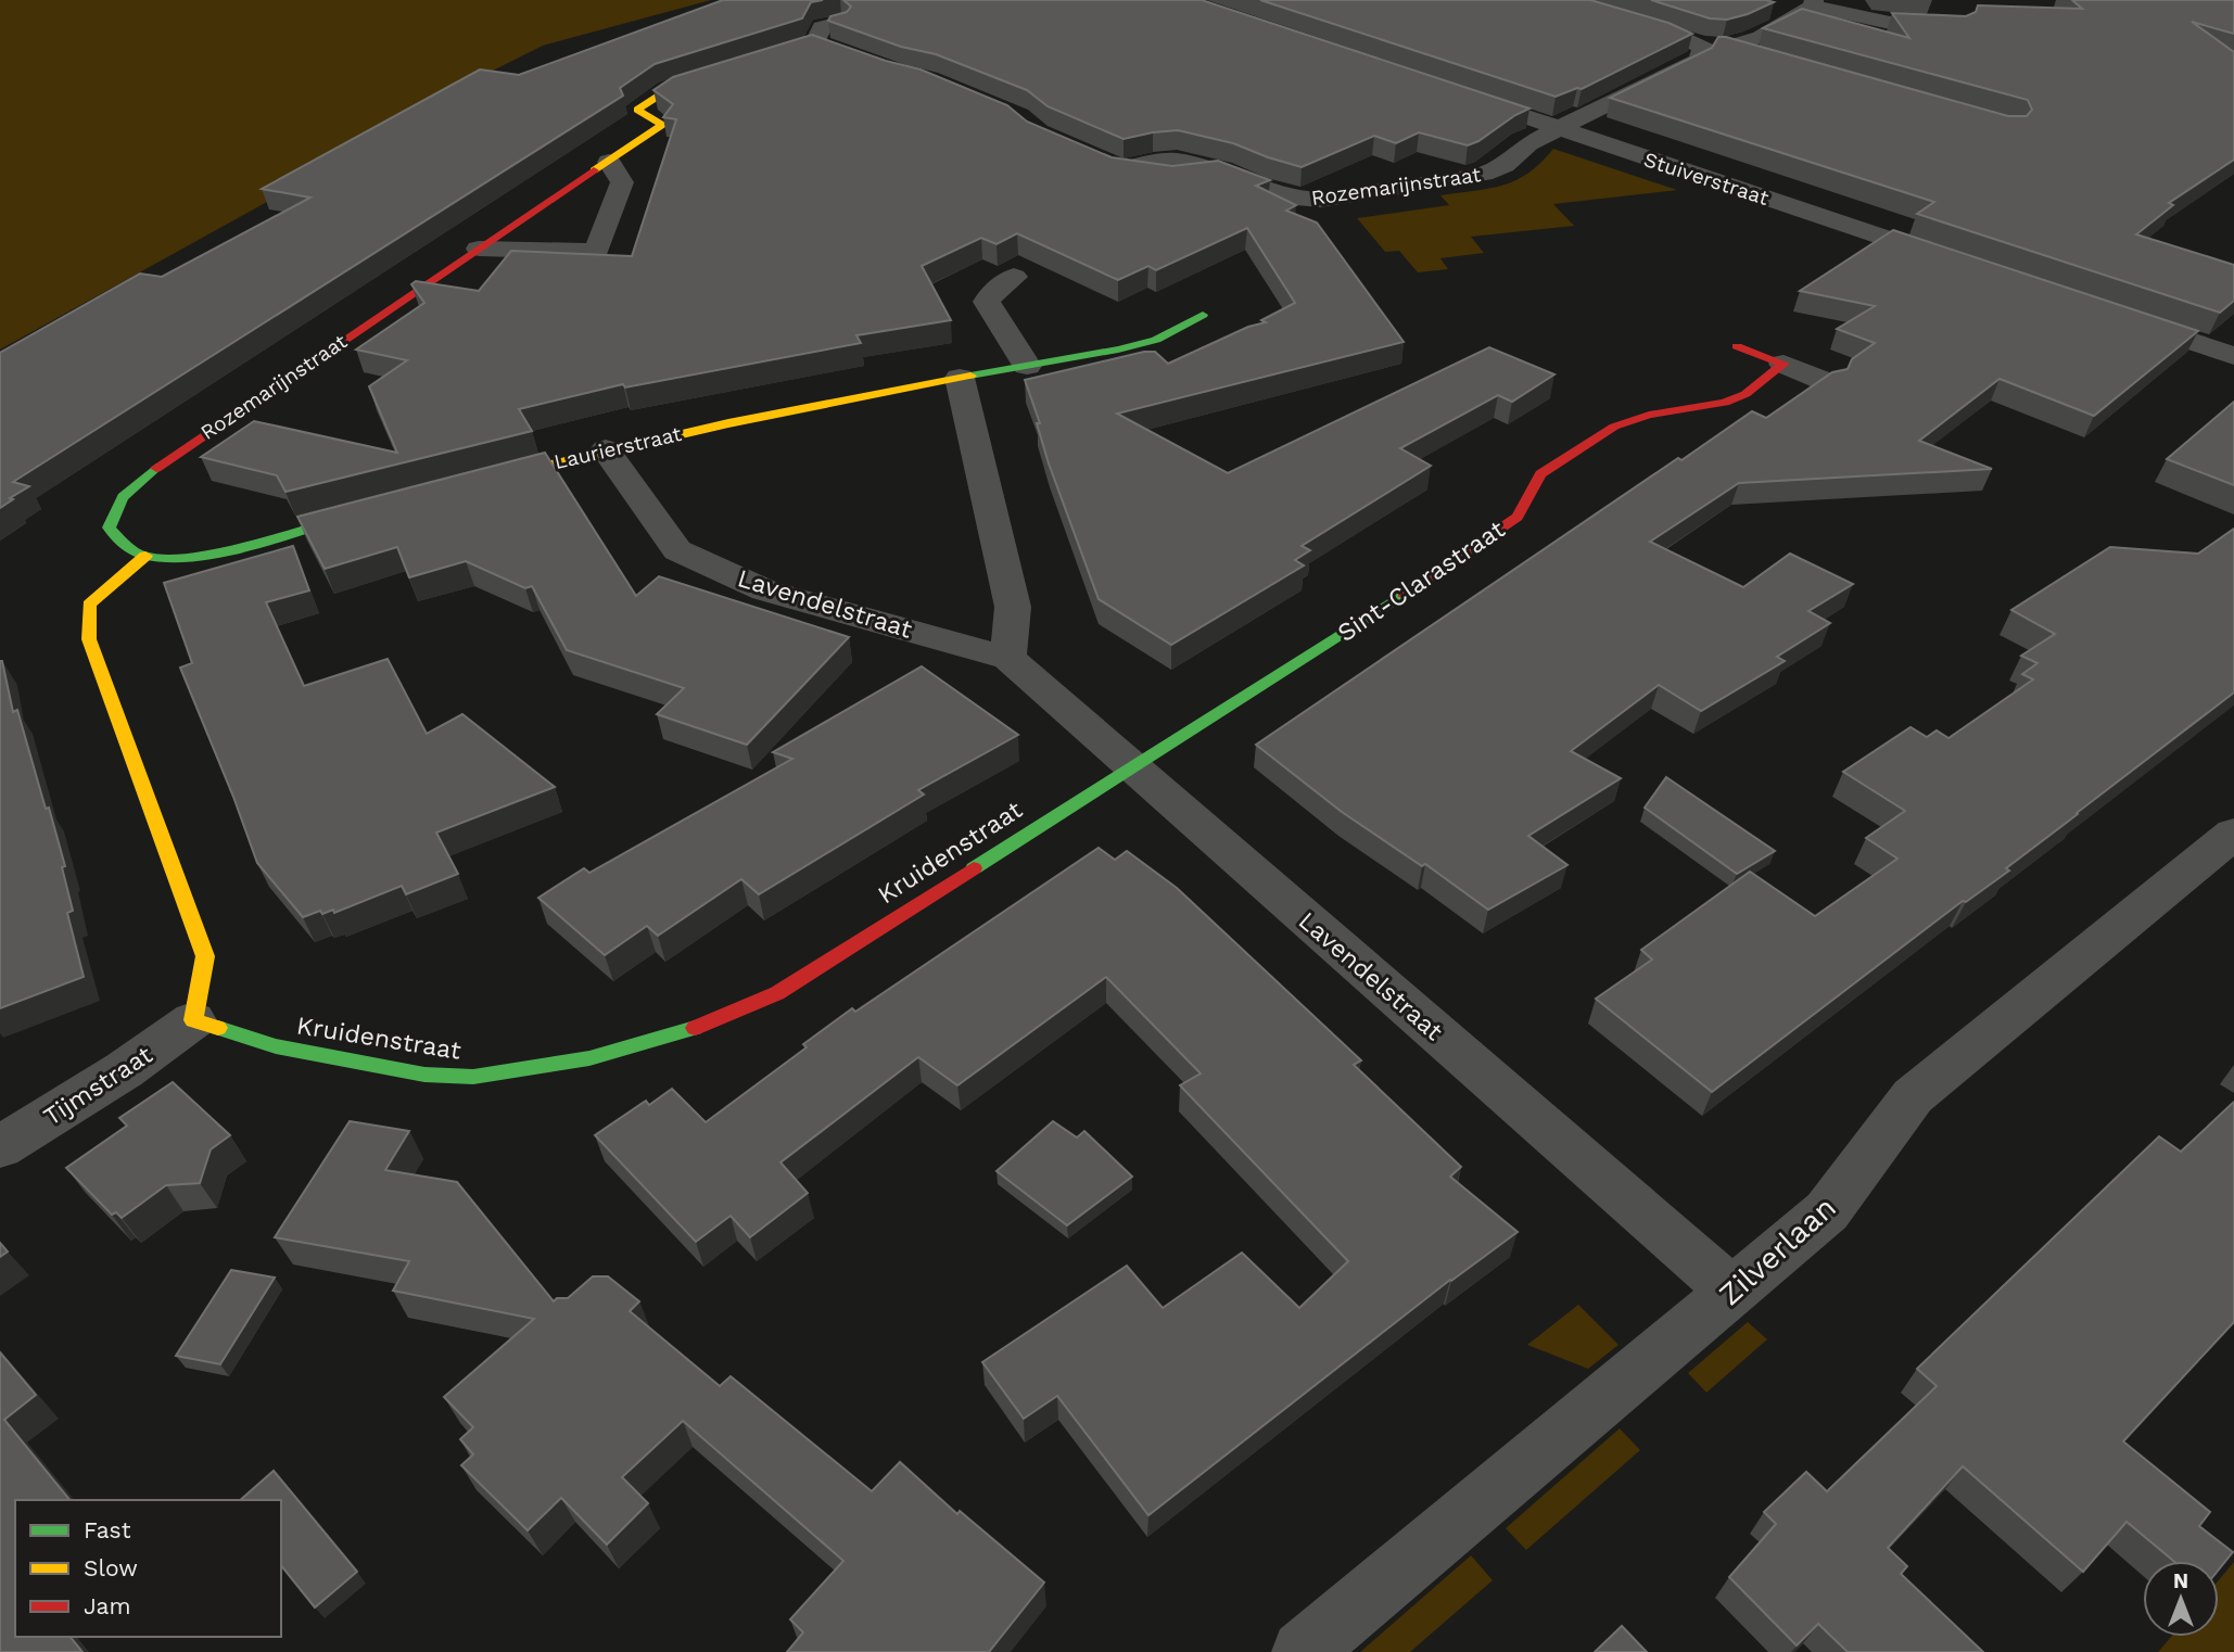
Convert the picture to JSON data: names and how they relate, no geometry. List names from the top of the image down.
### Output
{
  "streets": {
    "street": [
      "Stuiverstraat",
      "Rozemarijnstraat",
      "Laurierstraat",
      "Sint-Clarastraat",
      "Lavendelstraat",
      "Kruidenstraat",
      "Tijmstraat",
      "Zilverlaan"
    ]
  },
  "crossings": [
    ["Stuiverstraat", "Rozemarijnstraat"],
    ["Laurierstraat", "Lavendelstraat"],
    ["Sint-Clarastraat", "Lavendelstraat"],
    ["Sint-Clarastraat", "Kruidenstraat"],
    ["Lavendelstraat", "Kruidenstraat"],
    ["Lavendelstraat", "Zilverlaan"],
    ["Kruidenstraat", "Tijmstraat"]
  ],
  "legend": ["Fast", "Slow", "Jam"],
  "north": "top"
}
